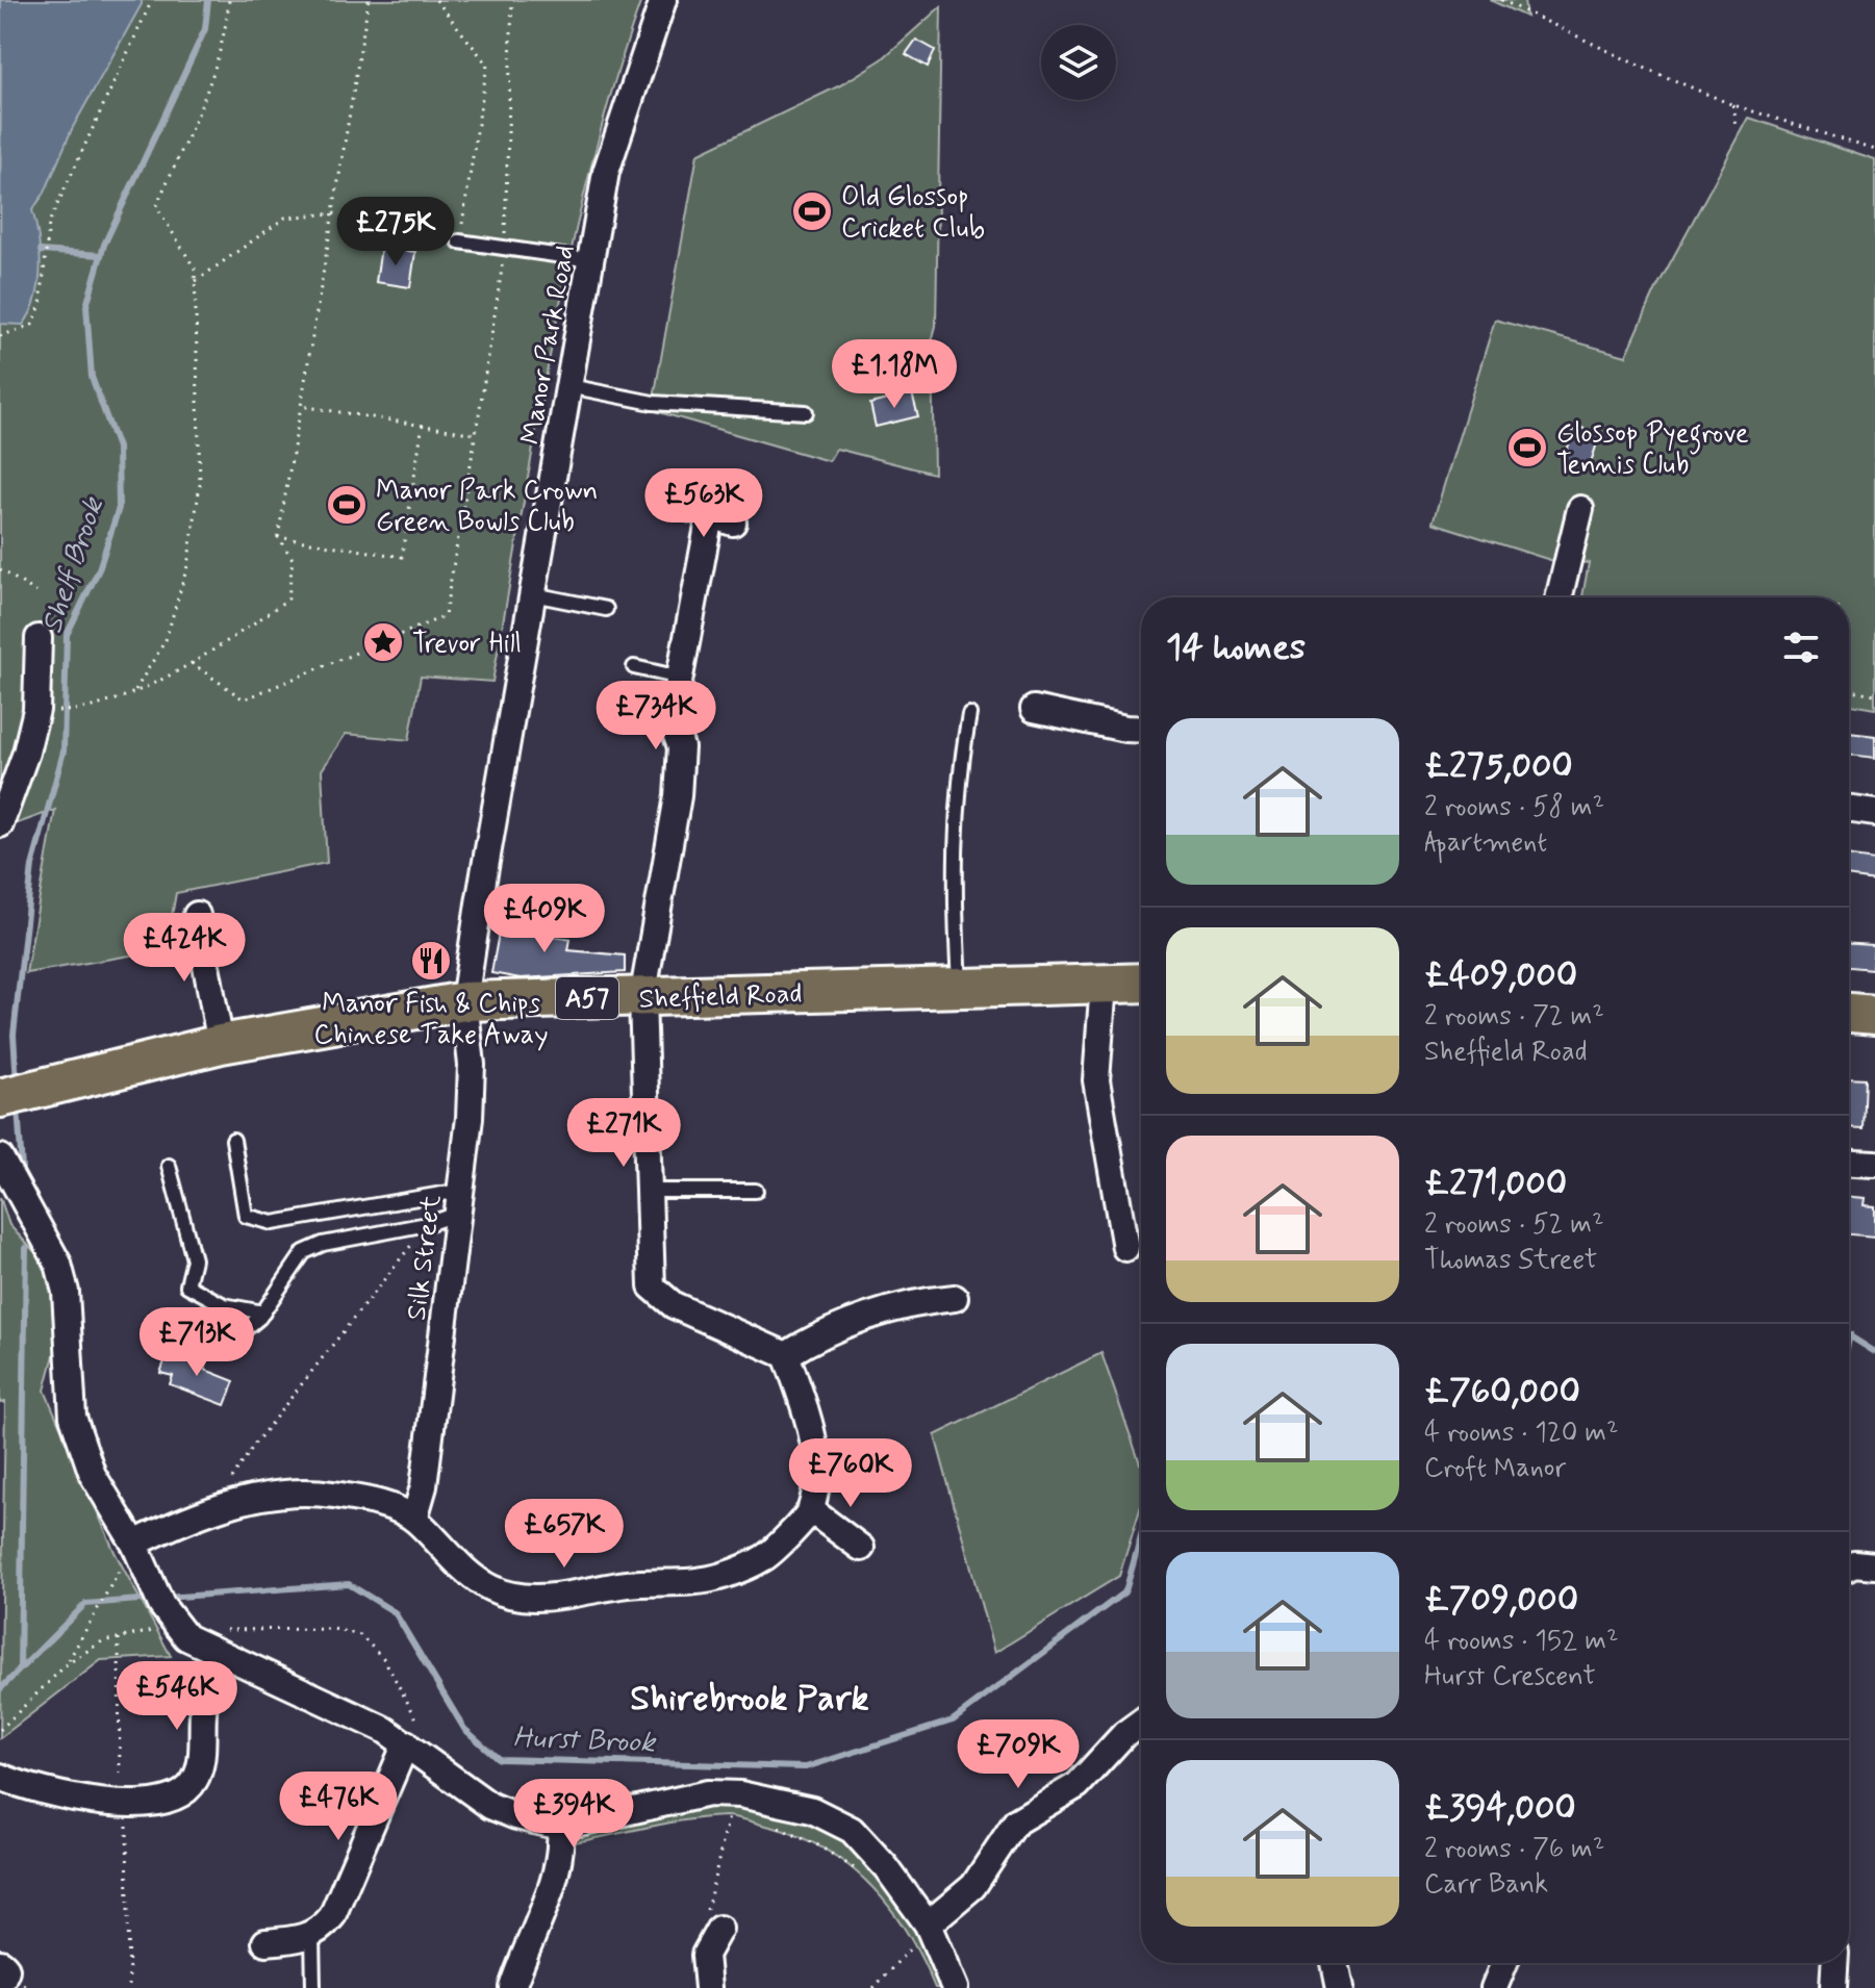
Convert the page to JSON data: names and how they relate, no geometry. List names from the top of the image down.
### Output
{
  "streets": {
    "main road": ["Sheffield Road", "A57"],
    "street": ["Manor Park Road", "Silk Street"]
  },
  "crossings": [
    ["Manor Park Road", "Sheffield Road"],
    ["Manor Park Road", "Silk Street"],
    ["Sheffield Road", "Silk Street"]
  ],
  "districts": ["Shirebrook Park"],
  "water": ["Shelf Brook", "Hurst Brook"],
  "places": {
    "sports": ["Old Glossop Cricket Club", "Glossop Pyegrove Tennis Club", "Manor Park Crown Green Bowls Club"],
    "place": ["Trevor Hill"],
    "restaurant": ["Manor Fish & Chips Chinese Take Away"]
  },
  "page": {
    "price": [
      "£275K",
      "£1.18M",
      "£563K",
      "£734K",
      "£409K",
      "£424K",
      "£271K",
      "£713K",
      "£760K",
      "£657K",
      "£546K",
      "£709K",
      "£476K",
      "£394K"
    ],
    "heading": "14 homes",
    "list": [
      {
        "name": "£275,000",
        "note": "2 rooms · 58 m² · Apartment"
      },
      {
        "name": "£409,000",
        "note": "2 rooms · 72 m² · Sheffield Road"
      },
      {
        "name": "£271,000",
        "note": "2 rooms · 52 m² · Thomas Street"
      },
      {
        "name": "£760,000",
        "note": "4 rooms · 120 m² · Croft Manor"
      },
      {
        "name": "£709,000",
        "note": "4 rooms · 152 m² · Hurst Crescent"
      },
      {
        "name": "£394,000",
        "note": "2 rooms · 76 m² · Carr Bank"
      }
    ]
  }
}
